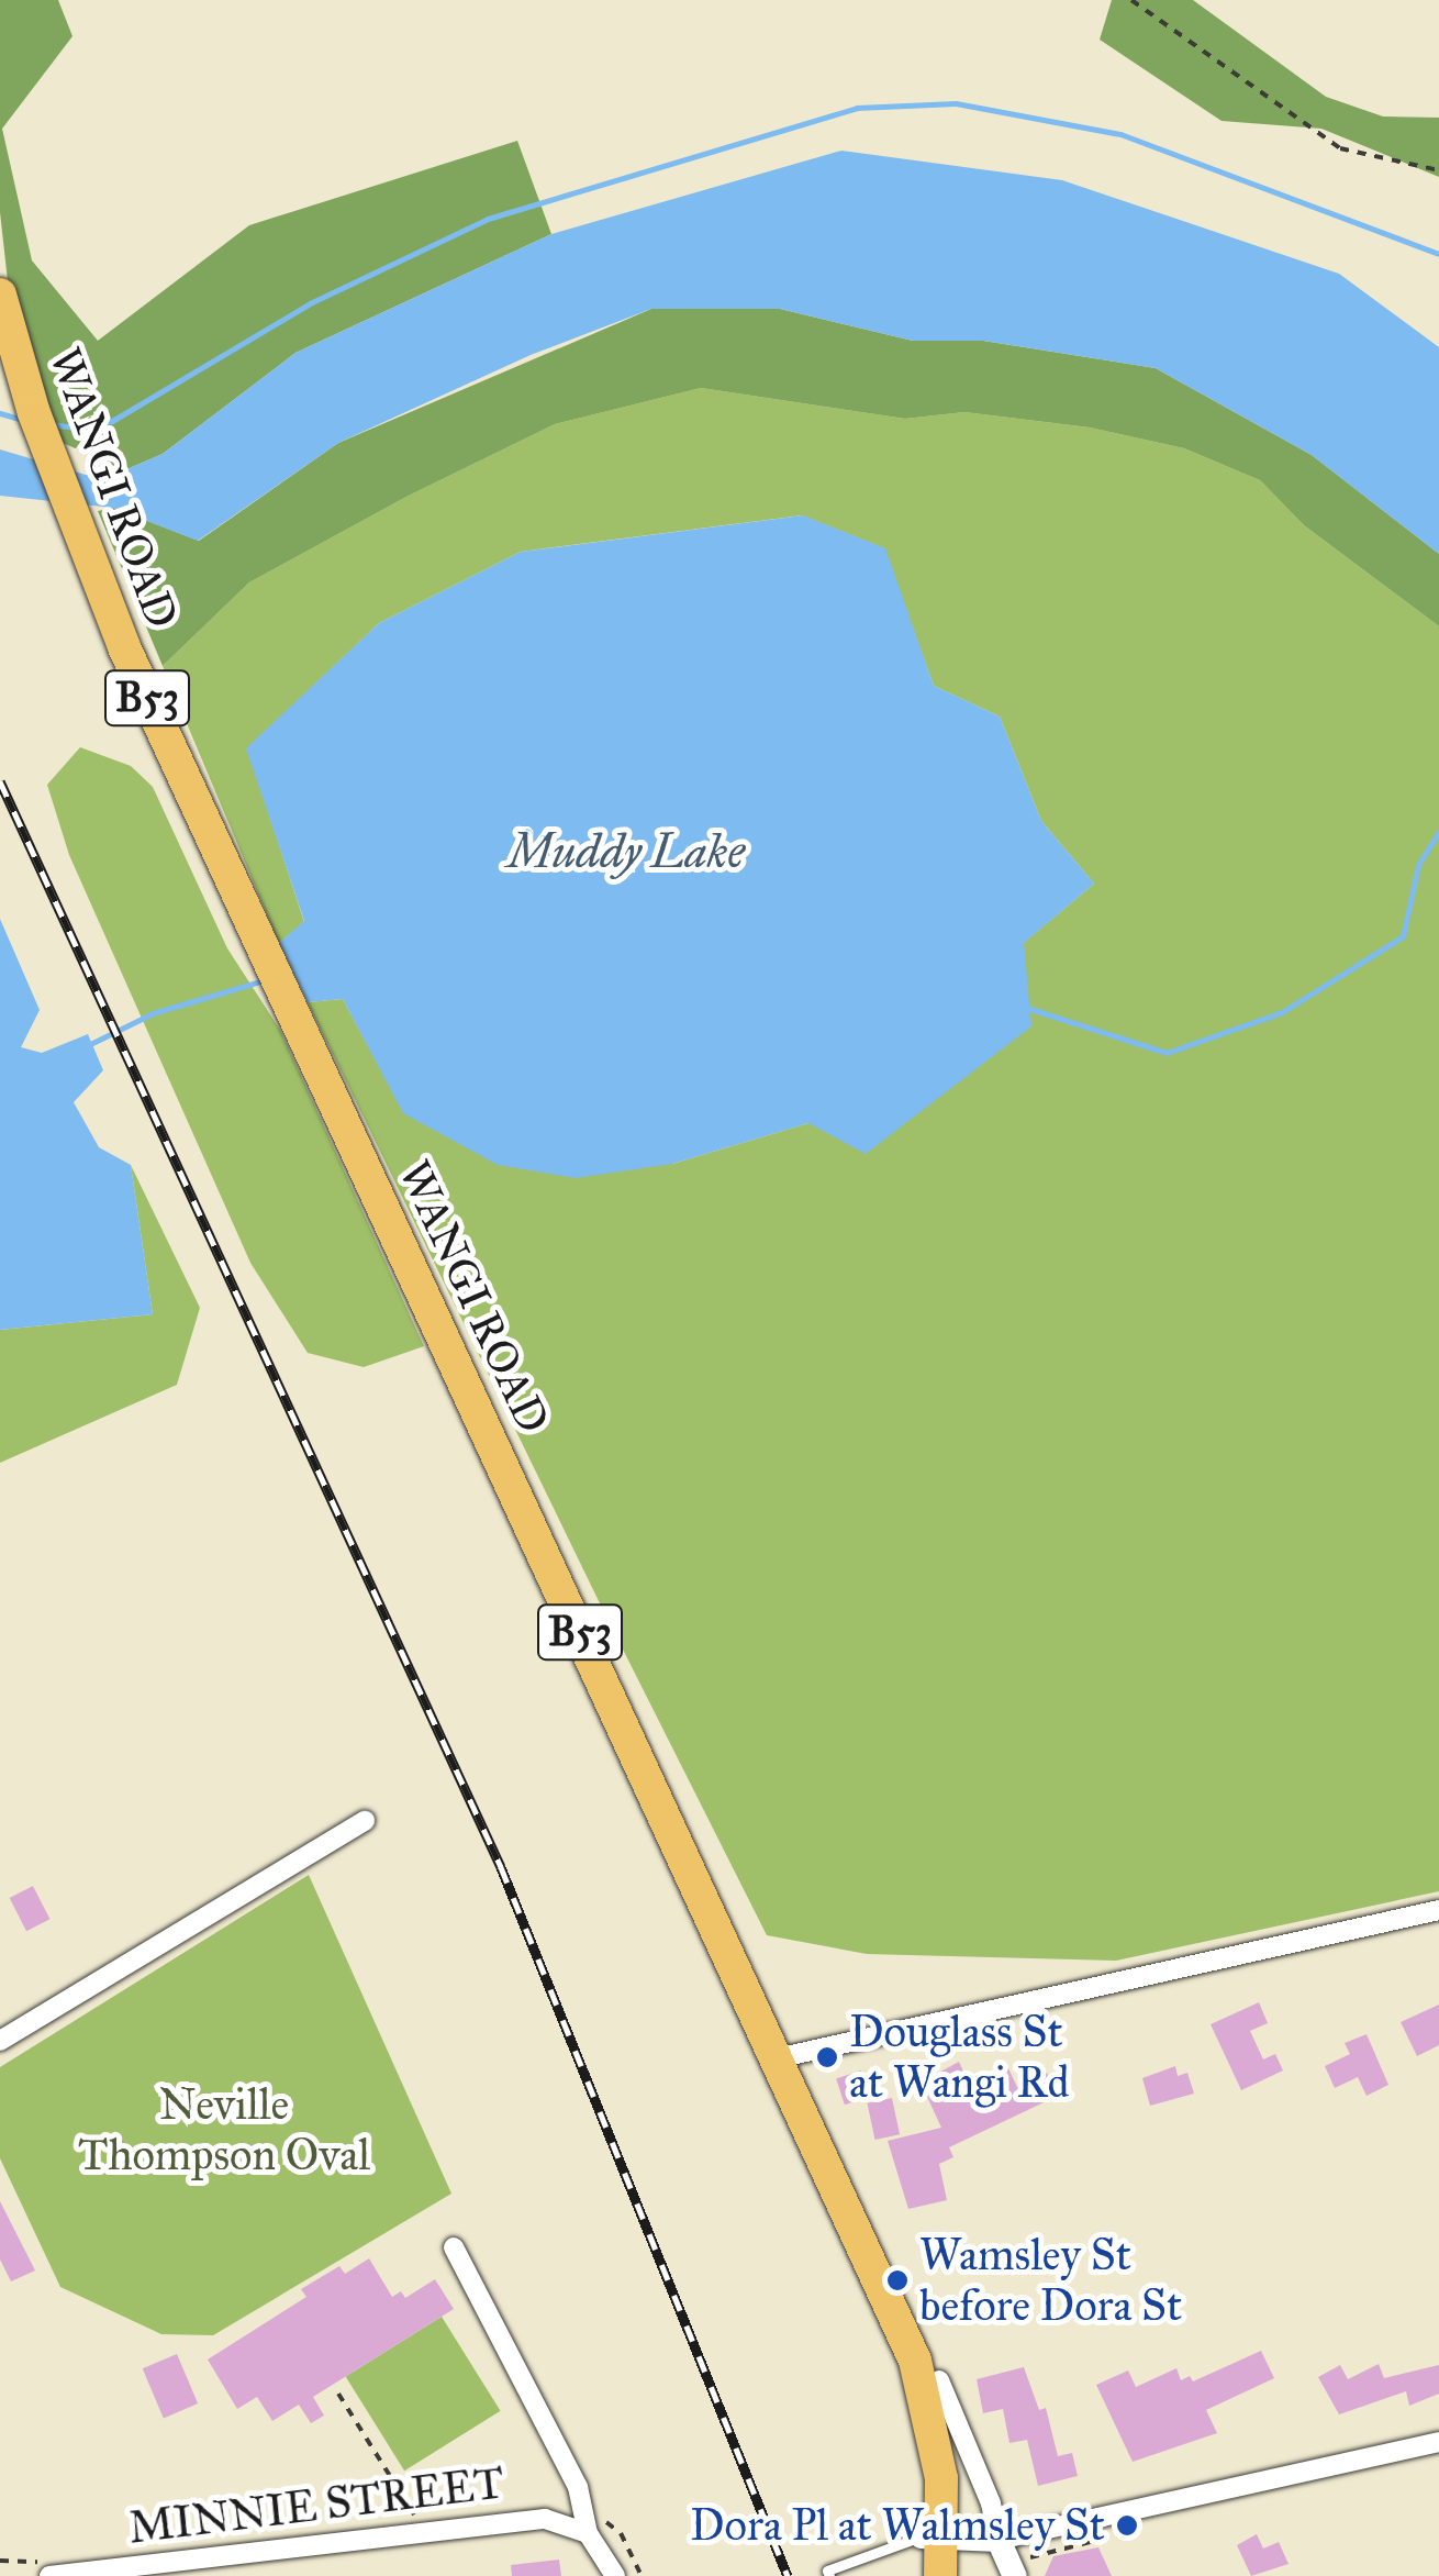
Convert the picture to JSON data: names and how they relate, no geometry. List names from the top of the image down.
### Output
{
  "streets": {
    "main road": ["WANGI ROAD", "B53"],
    "street": ["MINNIE STREET"]
  },
  "crossings": [
    ["WANGI ROAD", "B53"]
  ],
  "water": ["Muddy Lake"],
  "parks": ["Neville Thompson Oval"],
  "places": ["Douglass St at Wangi Rd", "Wamsley St before Dora St", "Dora Pl at Walmsley St"]
}
